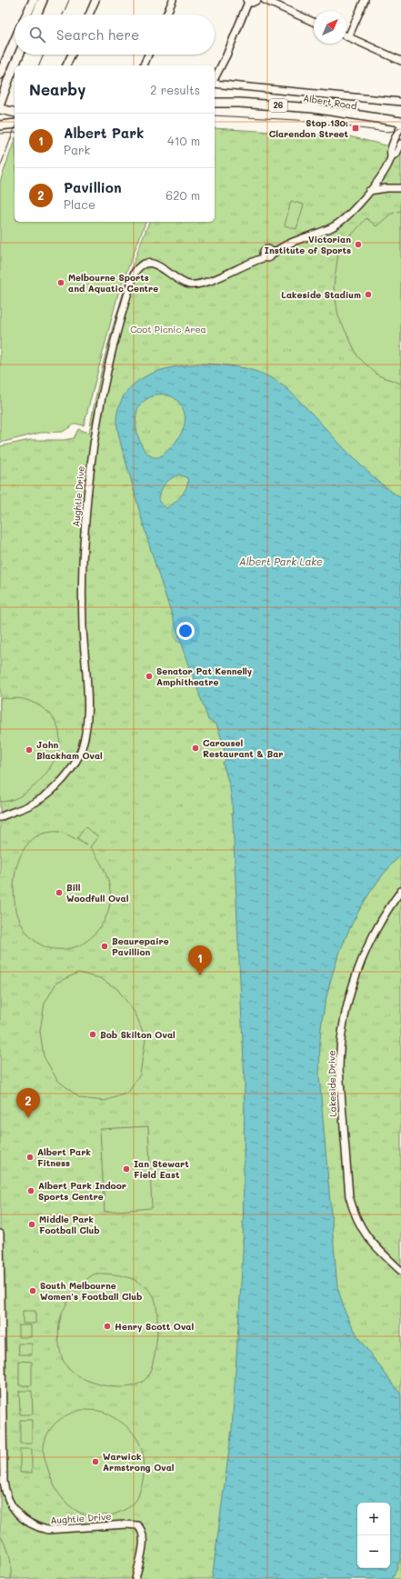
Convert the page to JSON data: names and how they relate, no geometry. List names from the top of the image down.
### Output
{
  "streets": {
    "main road": ["Albert Road", "26"],
    "street": ["Aughtie Drive", "Lakeside Drive"]
  },
  "water": ["Albert Park Lake"],
  "parks": ["Coot Picnic Area"],
  "places": {
    "transit": ["Stop 130: Clarendon Street"],
    "other": [
      "Victorian Institute of Sports",
      "Melbourne Sports and Aquatic Centre",
      "Lakeside Stadium",
      "Senator Pat Kennelly Amphitheatre",
      "Carousel Restaurant & Bar",
      "John Blackham Oval",
      "Bill Woodfull Oval",
      "Beaurepaire Pavillion",
      "Bob Skilton Oval",
      "Albert Park Fitness",
      "Ian Stewart Field East",
      "Albert Park Indoor Sports Centre",
      "Middle Park Football Club",
      "South Melbourne Women's Football Club",
      "Henry Scott Oval",
      "Warwick Armstrong Oval"
    ]
  },
  "north": "top right",
  "page": {
    "search": "Search here",
    "heading": ["Nearby", "2 results"],
    "list": [
      {
        "mark": "1",
        "name": "Albert Park",
        "note": "Park",
        "value": "410 m"
      },
      {
        "mark": "2",
        "name": "Pavillion",
        "note": "Place",
        "value": "620 m"
      }
    ],
    "pins": ["1", "2"],
    "map_buttons": ["+", "−"]
  }
}
